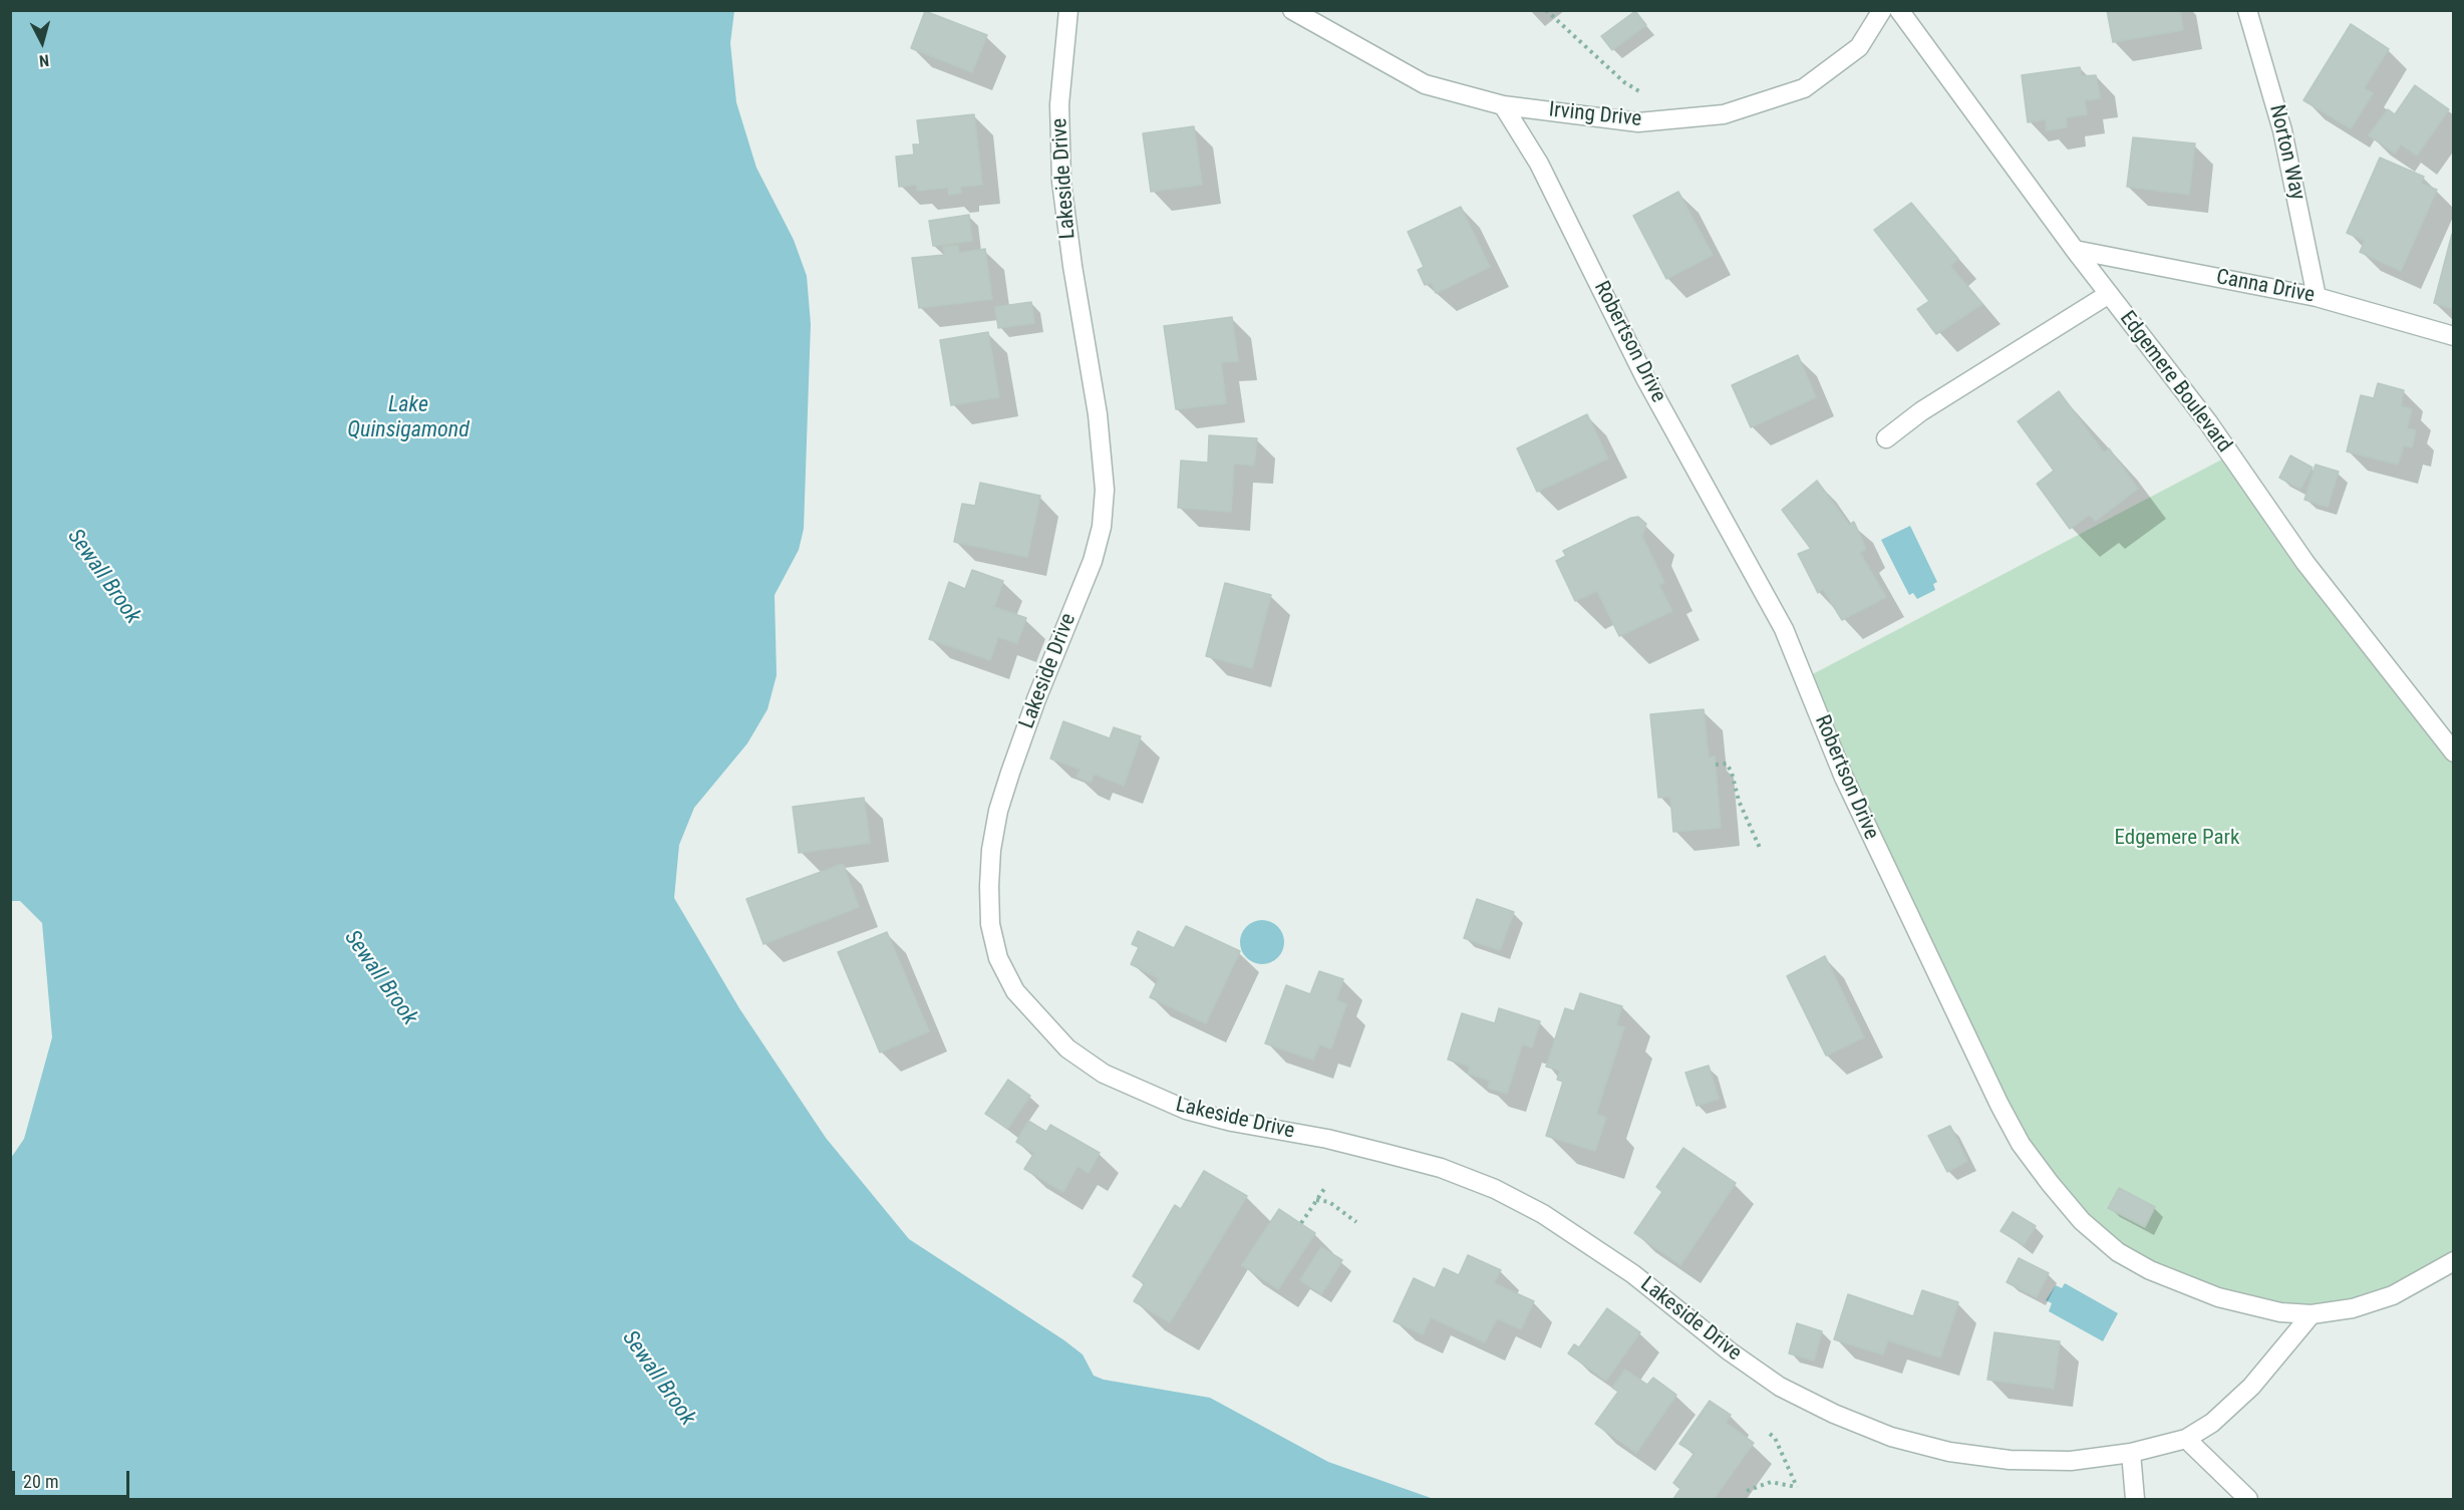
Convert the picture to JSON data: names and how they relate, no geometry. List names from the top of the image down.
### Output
{
  "streets": {
    "street": [
      "Irving Drive",
      "Norton Way",
      "Lakeside Drive",
      "Canna Drive",
      "Robertson Drive",
      "Edgemere Boulevard"
    ]
  },
  "crossings": [
    ["Irving Drive", "Robertson Drive"],
    ["Norton Way", "Canna Drive"],
    ["Lakeside Drive", "Robertson Drive"],
    ["Canna Drive", "Edgemere Boulevard"]
  ],
  "water": ["Lake Quinsigamond", "Sewall Brook"],
  "parks": ["Edgemere Park"],
  "scale_bar": "20 m",
  "north": "bottom"
}
